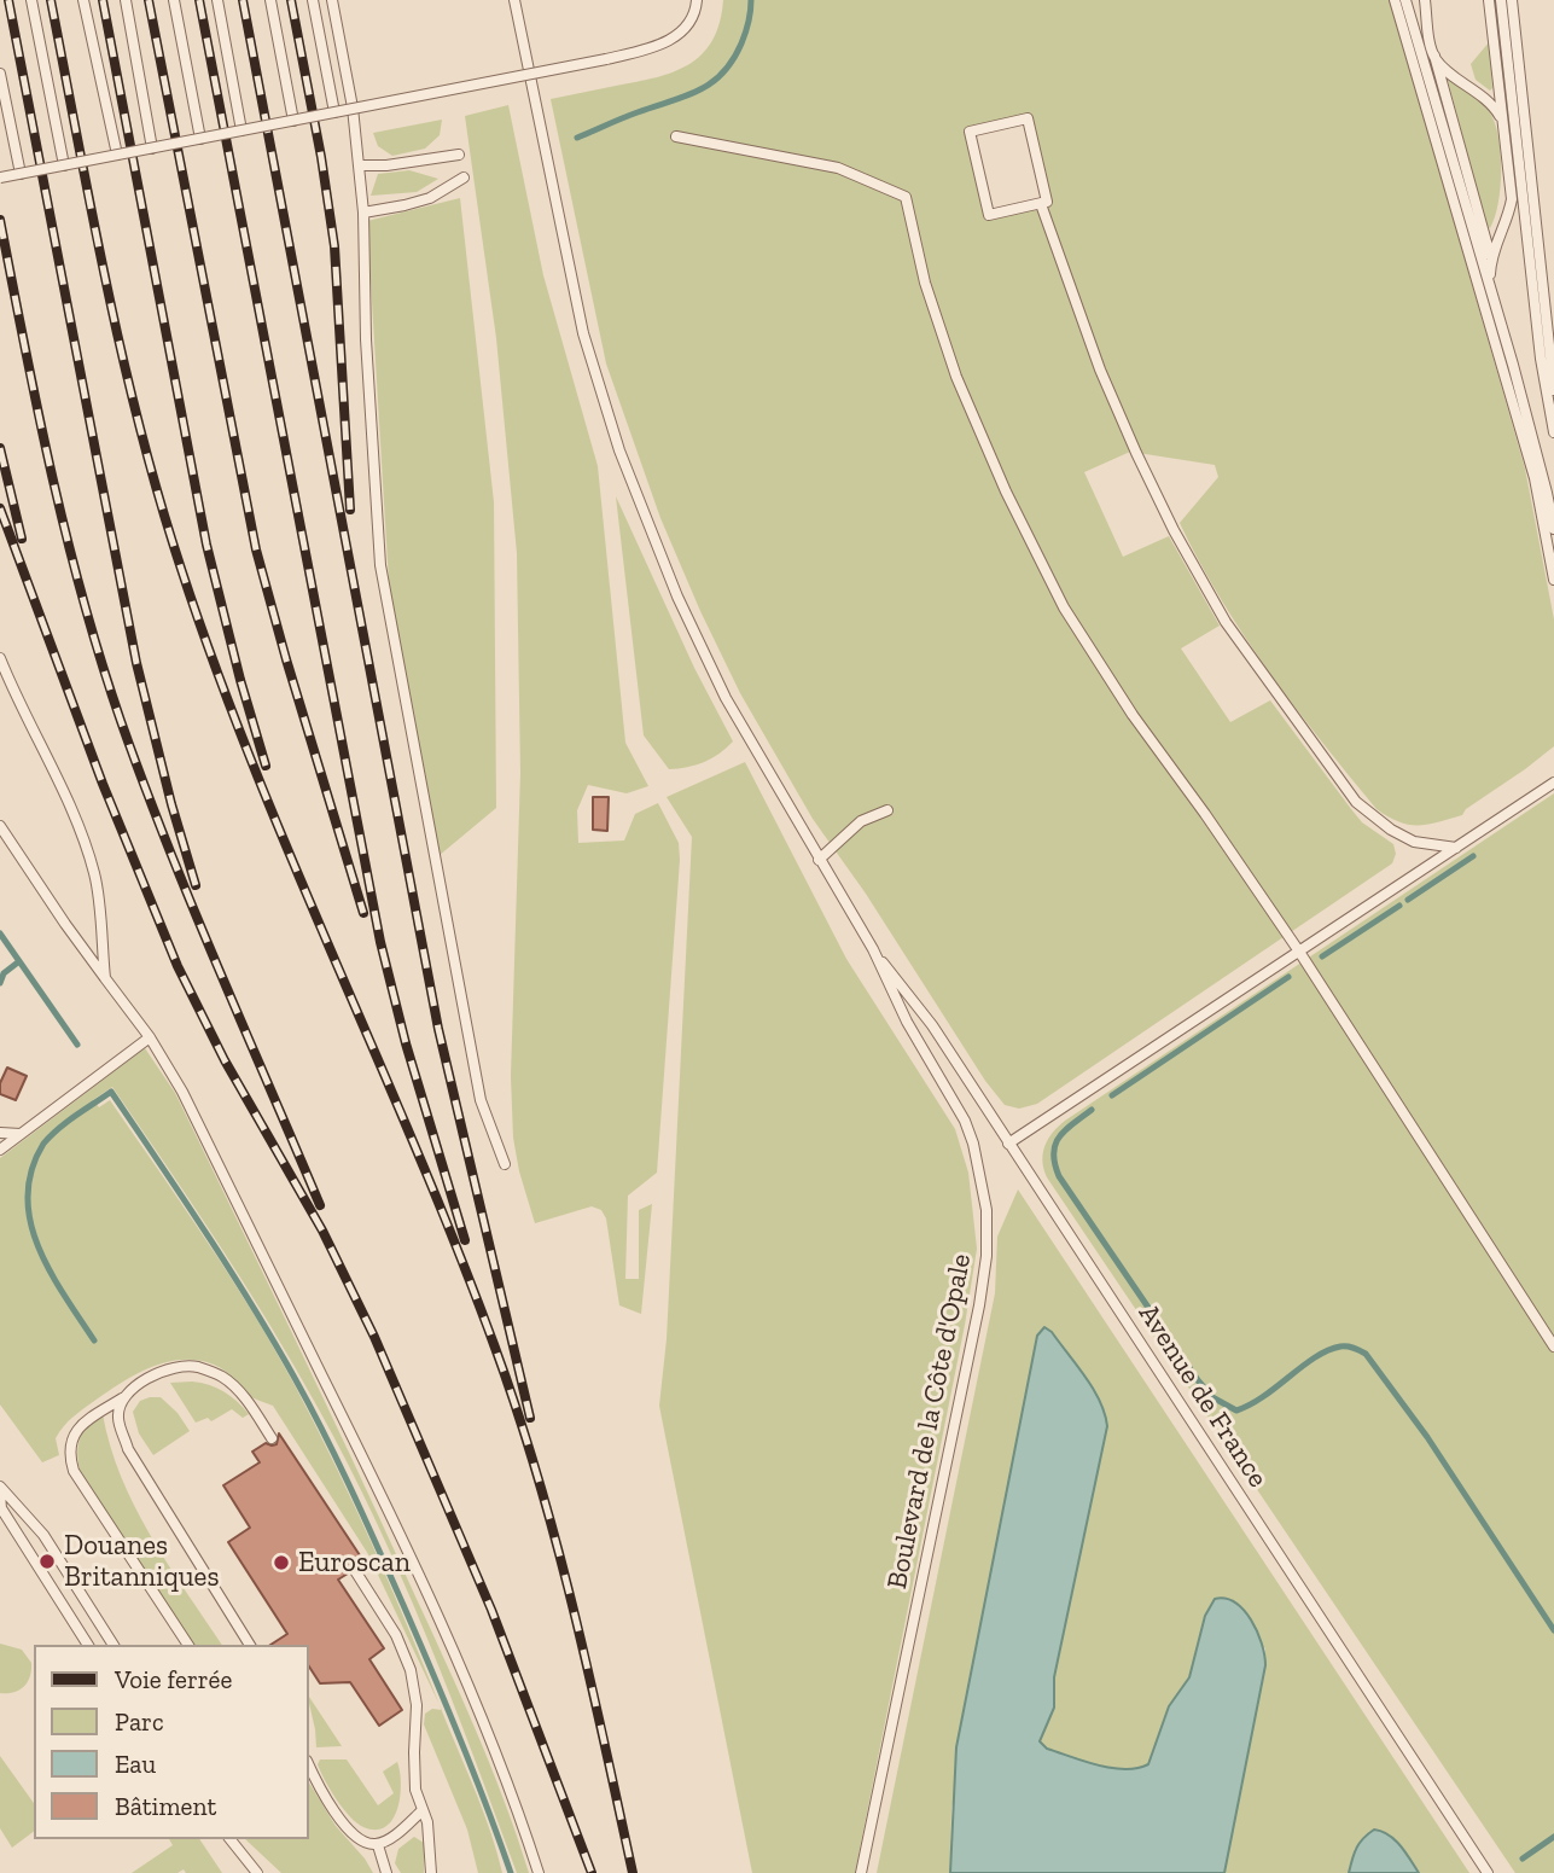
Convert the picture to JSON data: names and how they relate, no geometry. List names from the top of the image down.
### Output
{
  "streets": {
    "lane": ["Avenue de France", "Boulevard de la Côte d'Opale"]
  },
  "crossings": [
    ["Avenue de France", "Boulevard de la Côte d'Opale"]
  ],
  "places": ["Douanes Britanniques", "Euroscan"],
  "legend": [
    "Voie ferrée",
    "Parc",
    "Eau",
    "Bâtiment"
  ]
}
